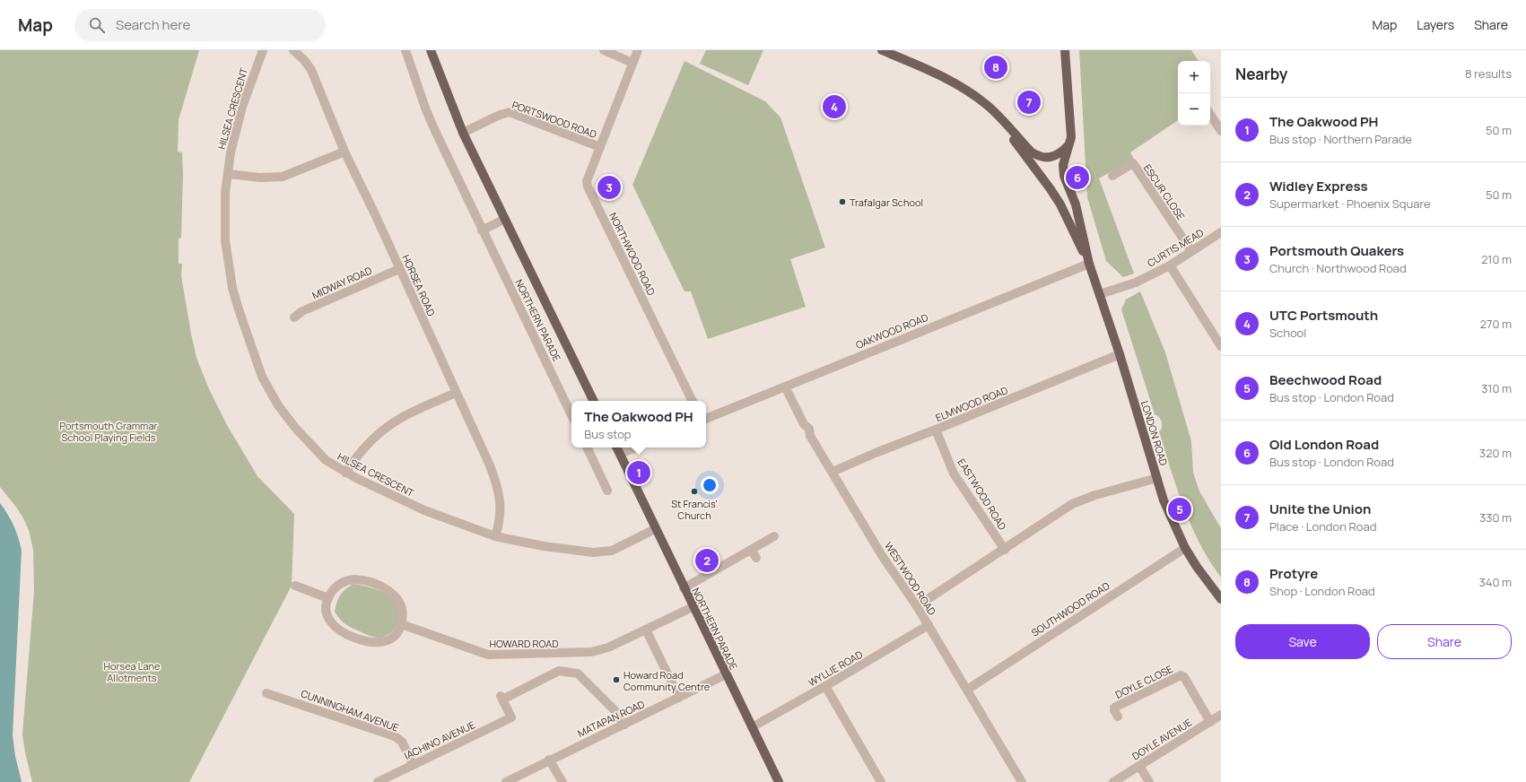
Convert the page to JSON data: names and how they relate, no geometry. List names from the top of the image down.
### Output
{
  "streets": {
    "main road": ["NORTHERN PARADE", "LONDON ROAD"],
    "street": [
      "HILSEA CRESCENT",
      "PORTSWOOD ROAD",
      "ESCUR CLOSE",
      "CURTIS MEAD",
      "NORTHWOOD ROAD",
      "MIDWAY ROAD",
      "HORSEA ROAD",
      "OAKWOOD ROAD",
      "ELMWOOD ROAD",
      "EASTWOOD ROAD",
      "WESTWOOD ROAD",
      "SOUTHWOOD ROAD",
      "HOWARD ROAD",
      "WYLLIE ROAD",
      "DOYLE CLOSE",
      "CUNNINGHAM AVENUE",
      "MATAPAN ROAD",
      "DOYLE AVENUE",
      "IACHINO AVENUE"
    ]
  },
  "crossings": [
    ["HILSEA CRESCENT", "HORSEA ROAD"],
    ["HILSEA CRESCENT", "NORTHERN PARADE"],
    ["PORTSWOOD ROAD", "NORTHWOOD ROAD"],
    ["PORTSWOOD ROAD", "NORTHERN PARADE"],
    ["ESCUR CLOSE", "CURTIS MEAD"],
    ["CURTIS MEAD", "LONDON ROAD"],
    ["MIDWAY ROAD", "HORSEA ROAD"],
    ["NORTHERN PARADE", "HOWARD ROAD"],
    ["NORTHERN PARADE", "WYLLIE ROAD"],
    ["NORTHERN PARADE", "MATAPAN ROAD"],
    ["OAKWOOD ROAD", "LONDON ROAD"],
    ["OAKWOOD ROAD", "WESTWOOD ROAD"],
    ["ELMWOOD ROAD", "LONDON ROAD"],
    ["ELMWOOD ROAD", "EASTWOOD ROAD"],
    ["ELMWOOD ROAD", "WESTWOOD ROAD"],
    ["LONDON ROAD", "SOUTHWOOD ROAD"],
    ["WESTWOOD ROAD", "SOUTHWOOD ROAD"],
    ["WESTWOOD ROAD", "WYLLIE ROAD"],
    ["DOYLE CLOSE", "DOYLE AVENUE"],
    ["CUNNINGHAM AVENUE", "IACHINO AVENUE"],
    ["MATAPAN ROAD", "IACHINO AVENUE"]
  ],
  "parks": ["Portsmouth Grammar School Playing Fields", "Horsea Lane Allotments"],
  "places": ["Trafalgar School", "St Francis' Church", "Howard Road Community Centre"],
  "page": {
    "header": "Map",
    "search": "Search here",
    "nav": ["Map", "Layers", "Share"],
    "heading": ["Nearby", "8 results"],
    "pins": [
      "8",
      "7",
      "4",
      "6",
      "3",
      "1",
      "5",
      "2"
    ],
    "map_buttons": ["+", "−"],
    "list": [
      {
        "mark": "1",
        "name": "The Oakwood PH",
        "note": "Bus stop · Northern Parade",
        "value": "50 m"
      },
      {
        "mark": "2",
        "name": "Widley Express",
        "note": "Supermarket · Phoenix Square",
        "value": "50 m"
      },
      {
        "mark": "3",
        "name": "Portsmouth Quakers",
        "note": "Church · Northwood Road",
        "value": "210 m"
      },
      {
        "mark": "4",
        "name": "UTC Portsmouth",
        "note": "School",
        "value": "270 m"
      },
      {
        "mark": "5",
        "name": "Beechwood Road",
        "note": "Bus stop · London Road",
        "value": "310 m"
      },
      {
        "mark": "6",
        "name": "Old London Road",
        "note": "Bus stop · London Road",
        "value": "320 m"
      },
      {
        "mark": "7",
        "name": "Unite the Union",
        "note": "Place · London Road",
        "value": "330 m"
      },
      {
        "mark": "8",
        "name": "Protyre",
        "note": "Shop · London Road",
        "value": "340 m"
      }
    ],
    "popup": ["The Oakwood PH", "Bus stop"],
    "buttons": ["Save", "Share"]
  }
}
